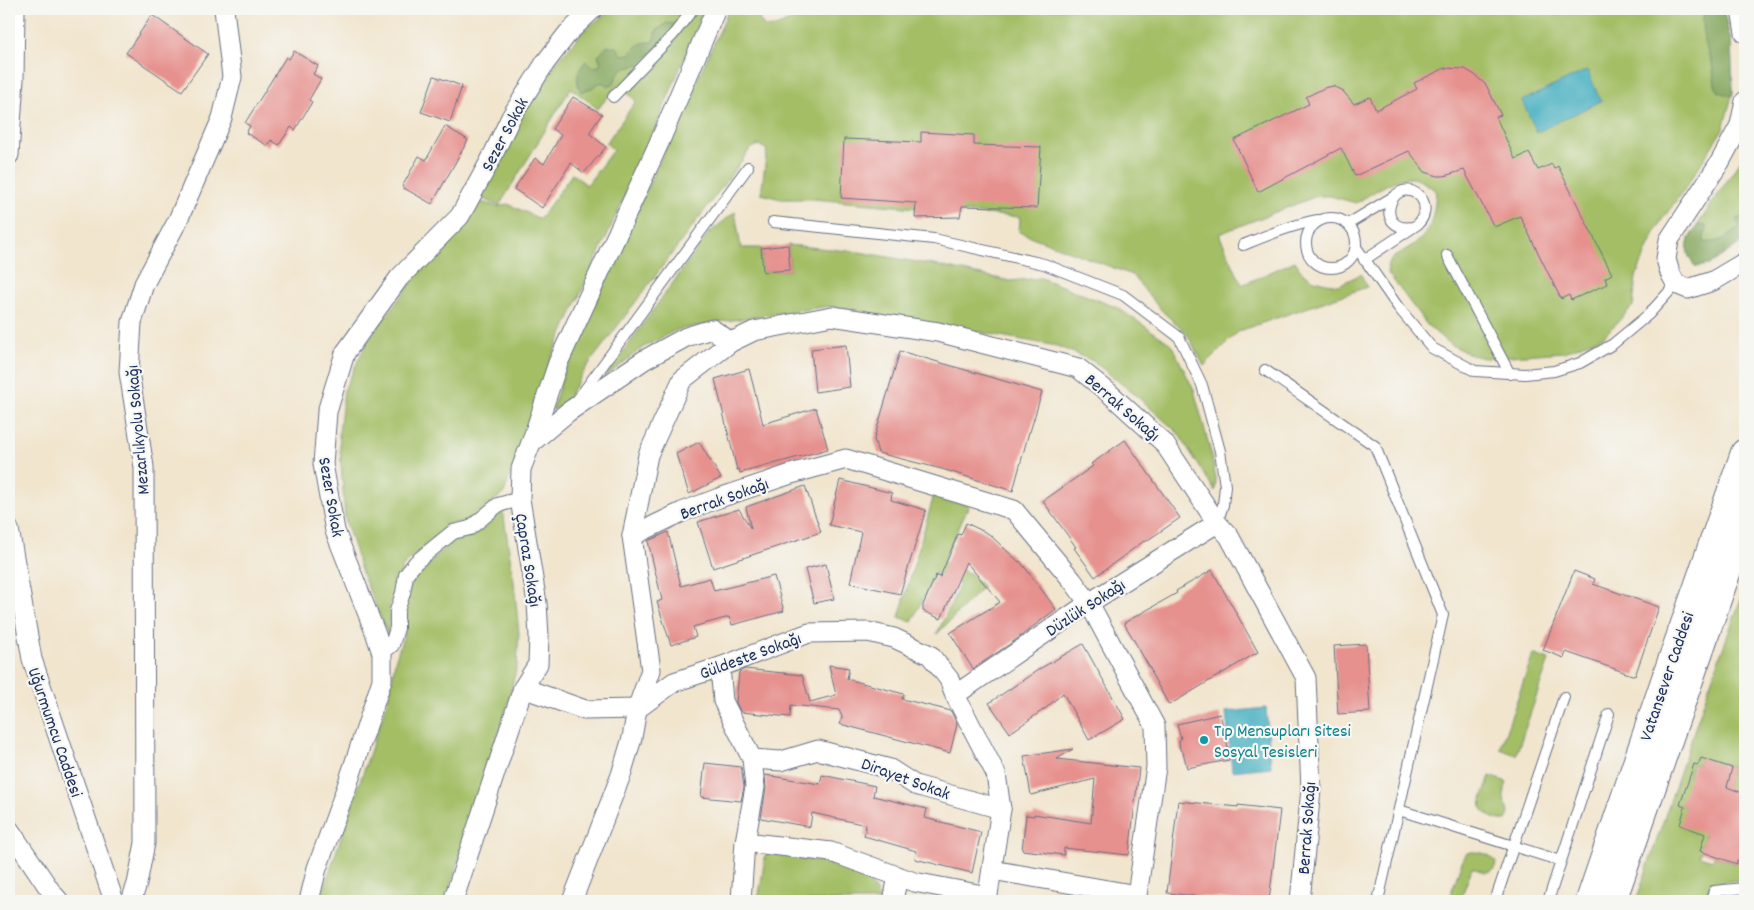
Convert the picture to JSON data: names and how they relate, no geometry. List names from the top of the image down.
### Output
{
  "streets": {
    "main road": ["Vatansever Caddesi"],
    "street": [
      "Sezer Sokak",
      "Berrak Sokağı",
      "Mezarlıkyolu Sokağı",
      "Çapraz Sokağı",
      "Düzlük Sokağı",
      "Güldeste Sokağı",
      "Uğurmumcu Caddesi",
      "Dirayet Sokak"
    ]
  },
  "crossings": [
    ["Berrak Sokağı", "Çapraz Sokağı"],
    ["Berrak Sokağı", "Düzlük Sokağı"],
    ["Berrak Sokağı", "Güldeste Sokağı"],
    ["Düzlük Sokağı", "Güldeste Sokağı"],
    ["Güldeste Sokağı", "Dirayet Sokak"]
  ],
  "places": ["Tıp Mensupları Sitesi Sosyal Tesisleri"]
}
